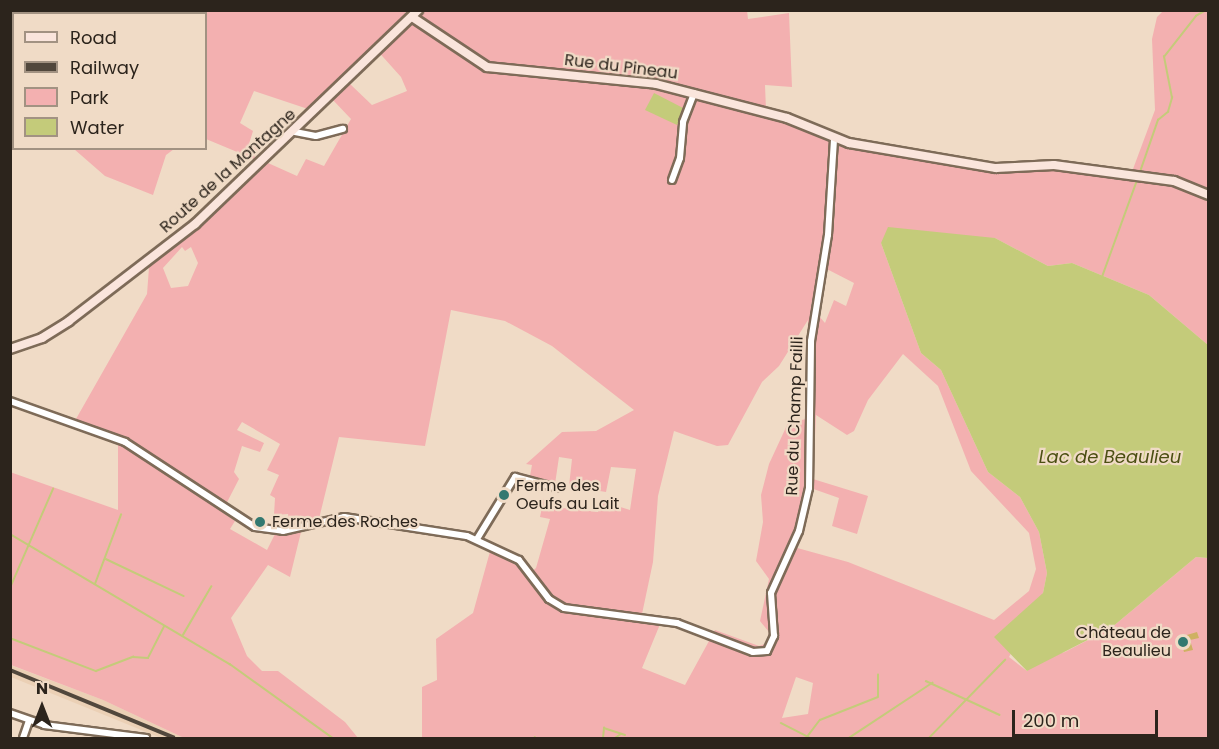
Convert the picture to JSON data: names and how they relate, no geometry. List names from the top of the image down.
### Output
{
  "streets": {
    "street": ["Rue du Pineau", "Route de la Montagne", "Rue du Champ Failli"]
  },
  "crossings": [
    ["Rue du Pineau", "Route de la Montagne"],
    ["Rue du Pineau", "Rue du Champ Failli"]
  ],
  "water": ["Lac de Beaulieu"],
  "places": ["Ferme des Oeufs au Lait", "Ferme des Roches", "Château de Beaulieu"],
  "legend": [
    "Road",
    "Railway",
    "Park",
    "Water"
  ],
  "scale_bar": "200 m",
  "north": "top"
}
